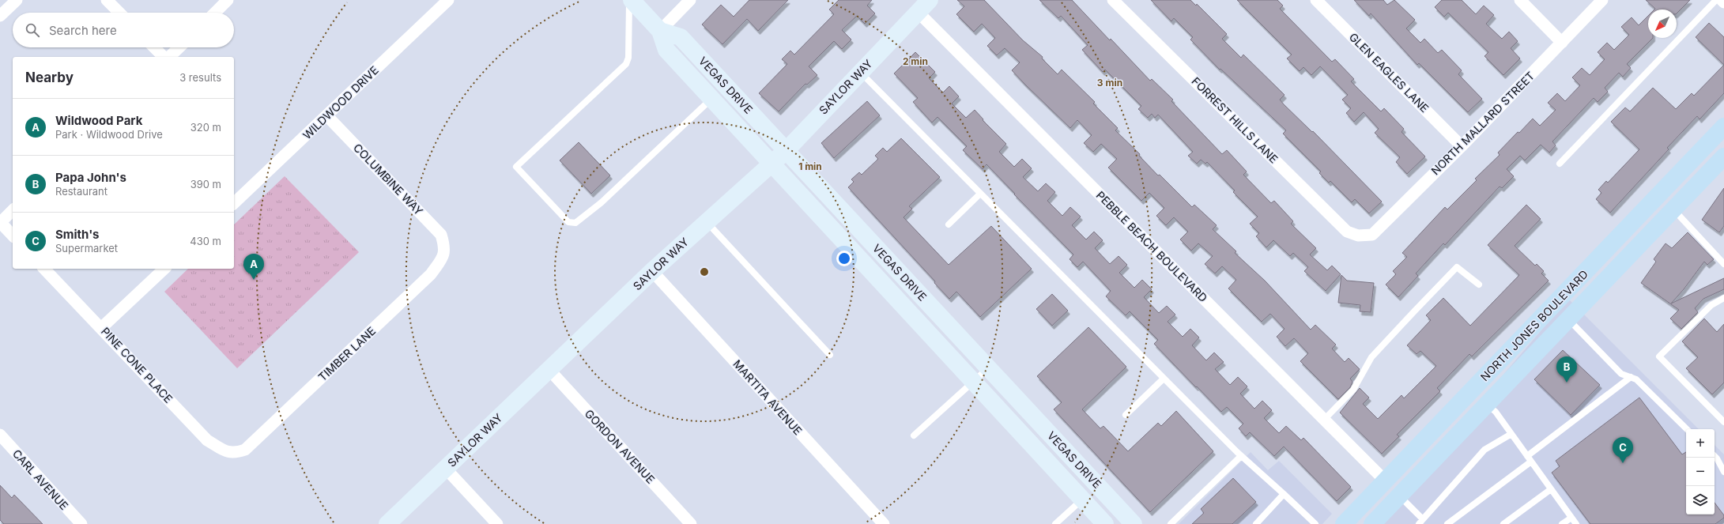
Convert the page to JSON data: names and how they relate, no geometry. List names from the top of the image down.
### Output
{
  "streets": {
    "main road": ["VEGAS DRIVE", "SAYLOR WAY", "NORTH JONES BOULEVARD"],
    "street": [
      "GLEN EAGLES LANE",
      "WILDWOOD DRIVE",
      "FORREST HILLS LANE",
      "NORTH MALLARD STREET",
      "COLUMBINE WAY",
      "PEBBLE BEACH BOULEVARD",
      "TIMBER LANE",
      "PINE CONE PLACE",
      "MARTITA AVENUE",
      "GORDON AVENUE",
      "CARL AVENUE"
    ]
  },
  "crossings": [
    ["GLEN EAGLES LANE", "NORTH MALLARD STREET"],
    ["VEGAS DRIVE", "SAYLOR WAY"],
    ["SAYLOR WAY", "PEBBLE BEACH BOULEVARD"],
    ["SAYLOR WAY", "MARTITA AVENUE"],
    ["SAYLOR WAY", "GORDON AVENUE"],
    ["WILDWOOD DRIVE", "COLUMBINE WAY"],
    ["FORREST HILLS LANE", "NORTH MALLARD STREET"],
    ["COLUMBINE WAY", "TIMBER LANE"],
    ["PEBBLE BEACH BOULEVARD", "NORTH JONES BOULEVARD"],
    ["TIMBER LANE", "PINE CONE PLACE"]
  ],
  "north": "bottom left",
  "page": {
    "search": "Search here",
    "heading": ["Nearby", "3 results"],
    "list": [
      {
        "mark": "A",
        "name": "Wildwood Park",
        "note": "Park · Wildwood Drive",
        "value": "320 m"
      },
      {
        "mark": "B",
        "name": "Papa John's",
        "note": "Restaurant",
        "value": "390 m"
      },
      {
        "mark": "C",
        "name": "Smith's",
        "note": "Supermarket",
        "value": "430 m"
      }
    ],
    "pins": ["A", "B", "C"],
    "map_buttons": ["+", "−"]
  },
  "rings": ["2 min", "3 min", "1 min"]
}
